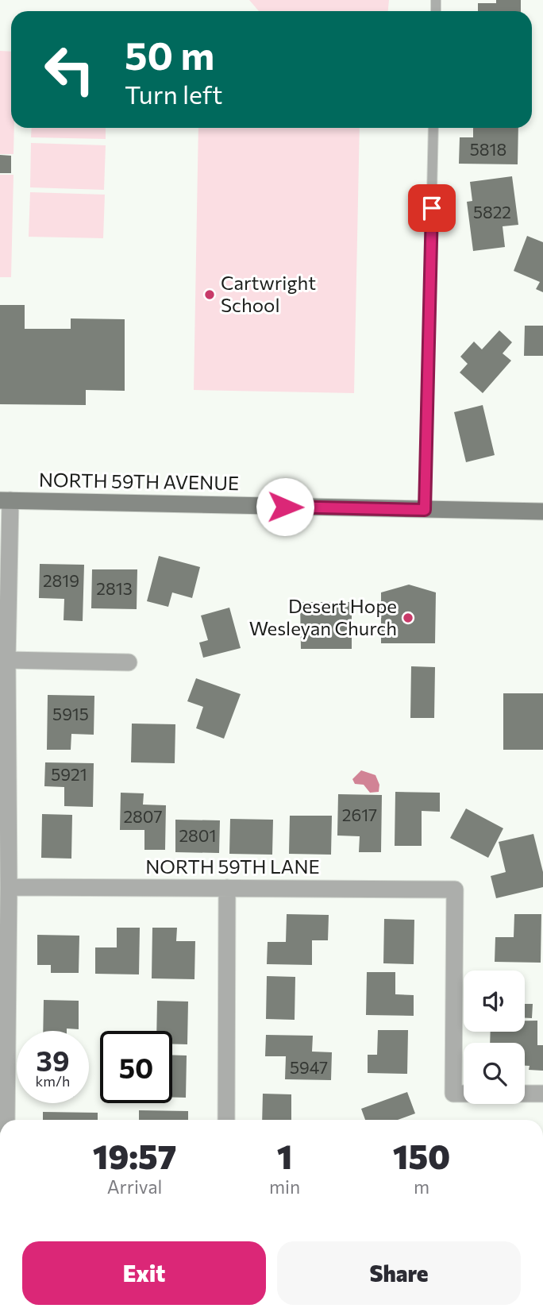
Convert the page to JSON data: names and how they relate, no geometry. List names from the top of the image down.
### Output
{
  "streets": {
    "main road": ["NORTH 59TH AVENUE"],
    "street": ["NORTH 59TH LANE"]
  },
  "places": ["Cartwright School", "Desert Hope Wesleyan Church"],
  "house_numbers": [
    "5818",
    "5822",
    "2819",
    "2813",
    "5915",
    "5921",
    "2617",
    "2807",
    "2801",
    "5947"
  ],
  "page": {
    "turn": ["50 m", "Turn left"],
    "speed": "39 km/h",
    "limit": "50",
    "eta": [
      "19:57",
      "Arrival",
      "1",
      "min",
      "150",
      "m"
    ],
    "buttons": ["Exit", "Share"]
  }
}
